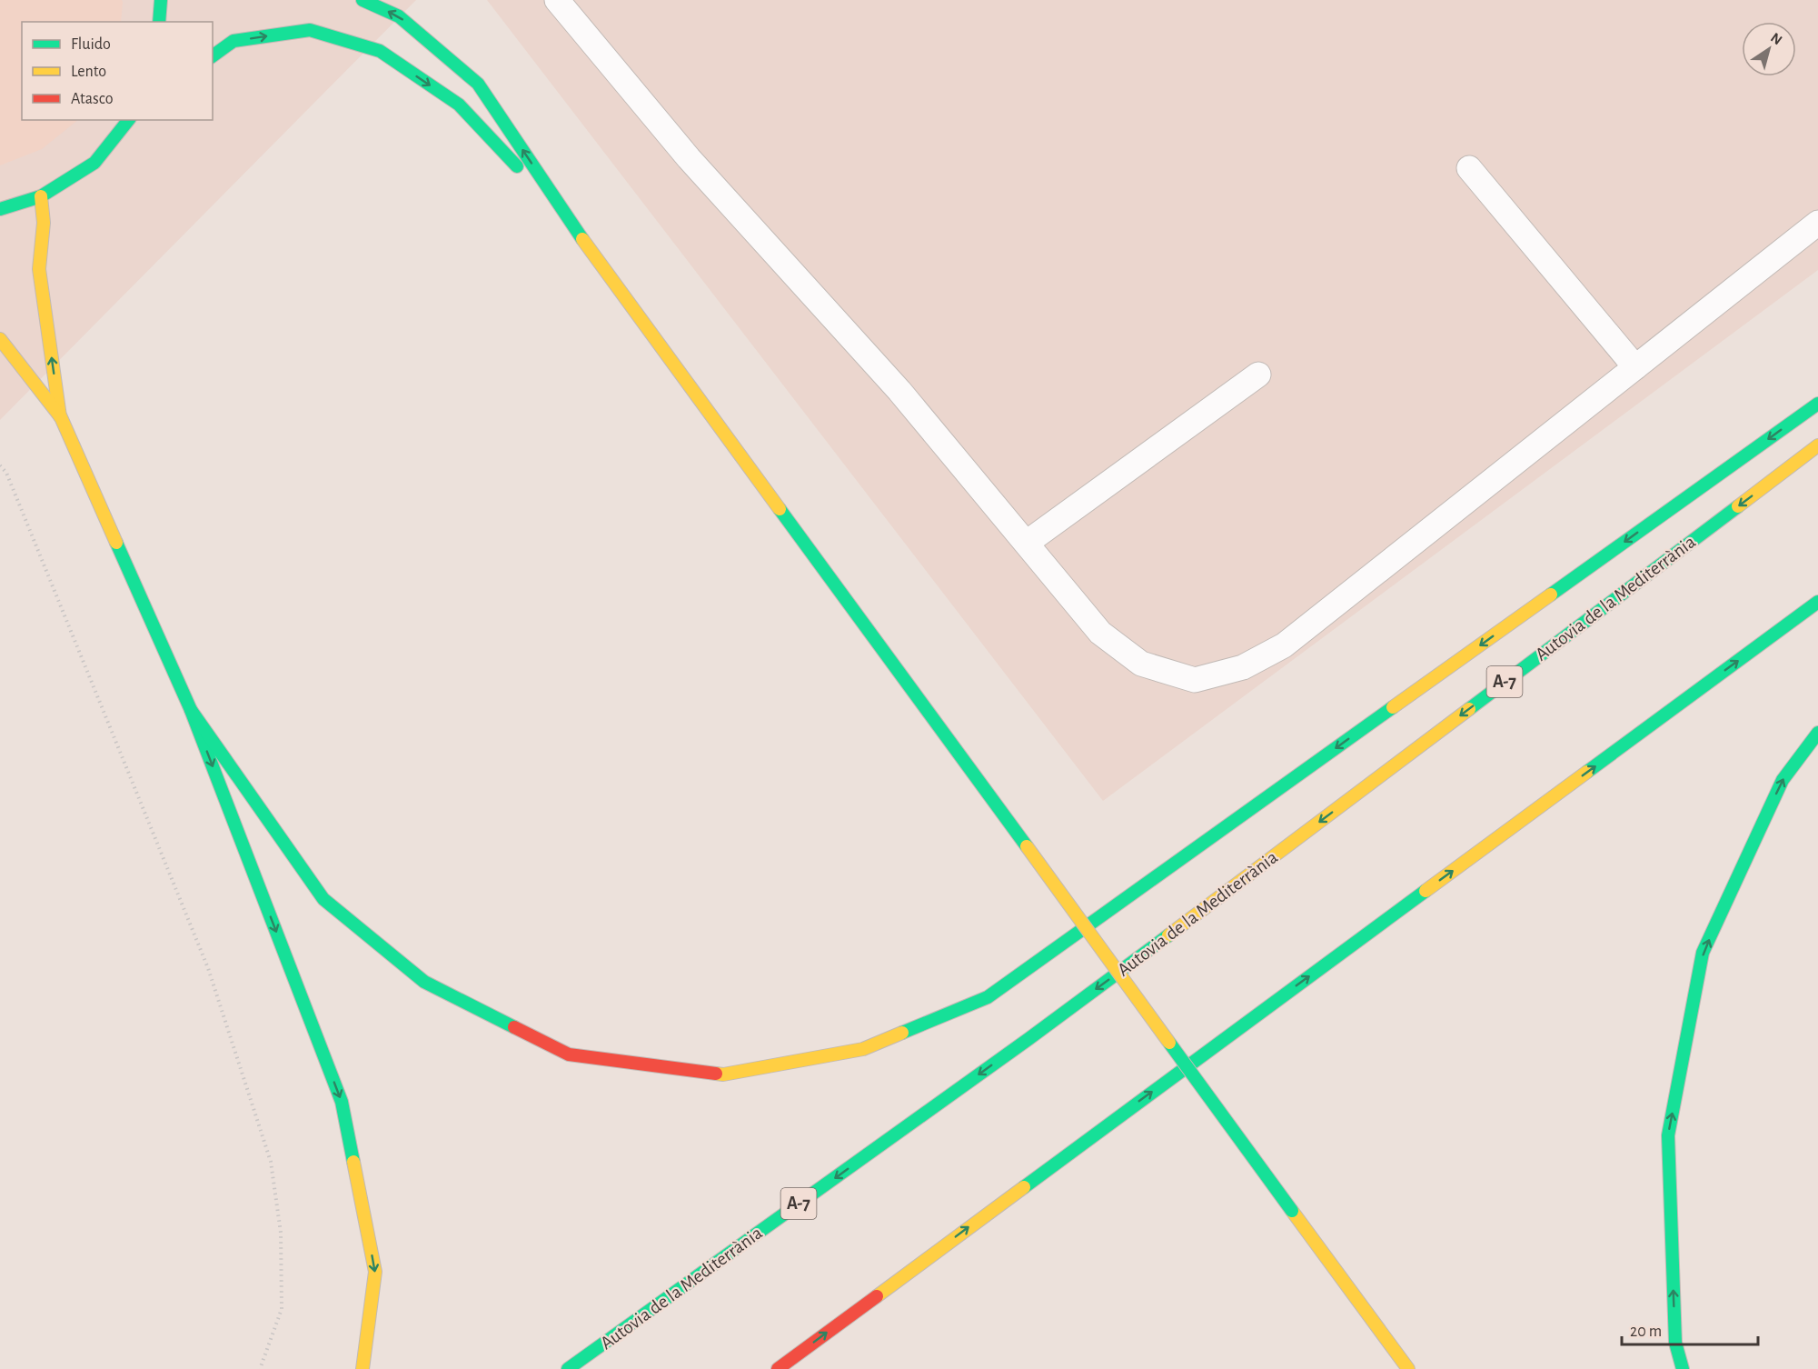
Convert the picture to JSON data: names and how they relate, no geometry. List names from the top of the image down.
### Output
{
  "streets": {
    "main road": ["Autovia de la Mediterrània", "A-7"]
  },
  "one_way": ["Autovia de la Mediterrània"],
  "legend": ["Fluido", "Lento", "Atasco"],
  "scale_bar": "20 m",
  "north": "top right"
}
